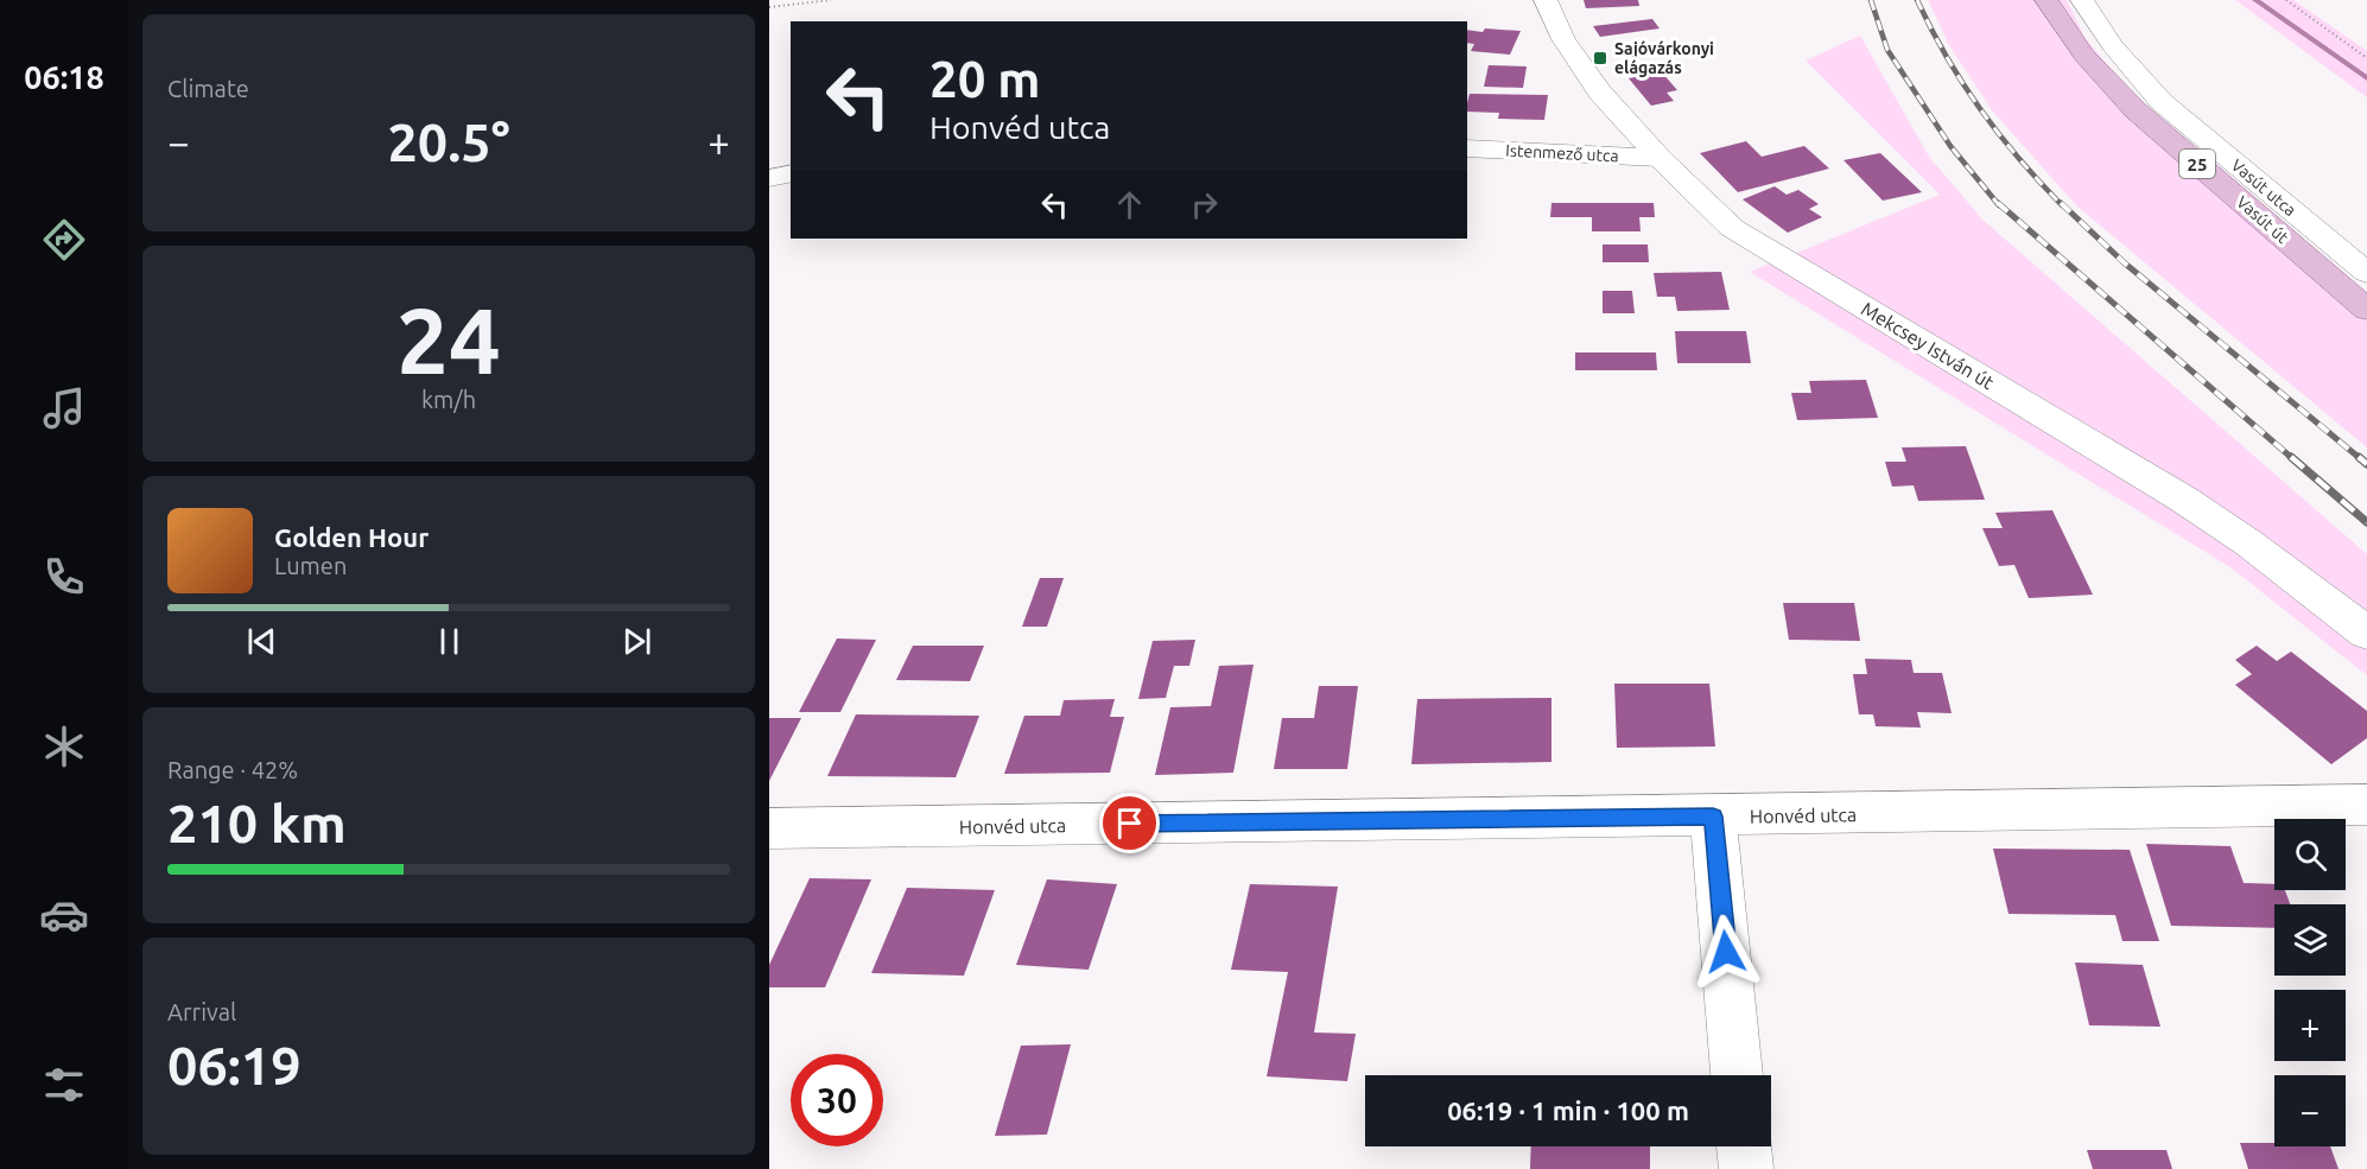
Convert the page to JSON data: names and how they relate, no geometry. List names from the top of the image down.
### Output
{
  "streets": {
    "main road": ["25", "Vasút út"],
    "street": [
      "Istenmező utca",
      "Vasút utca",
      "Mekcsey István út",
      "Honvéd utca"
    ]
  },
  "crossings": [
    ["Istenmező utca", "Mekcsey István út"]
  ],
  "places": {
    "transit": ["Sajóvárkonyi elágazás"]
  },
  "page": {
    "tabs": "06:18",
    "tile": [
      "Climate",
      ["24", "km/h"],
      ["Range · 42%", "210 km"],
      ["Arrival", "06:19"]
    ],
    "turn": ["20 m", "Honvéd utca"],
    "heat": ["−", "20.5°", "+"],
    "song": ["Golden Hour", "Lumen"],
    "map_buttons": ["+", "−"],
    "limit": "30",
    "trip": "06:19 · 1 min · 100 m"
  }
}
